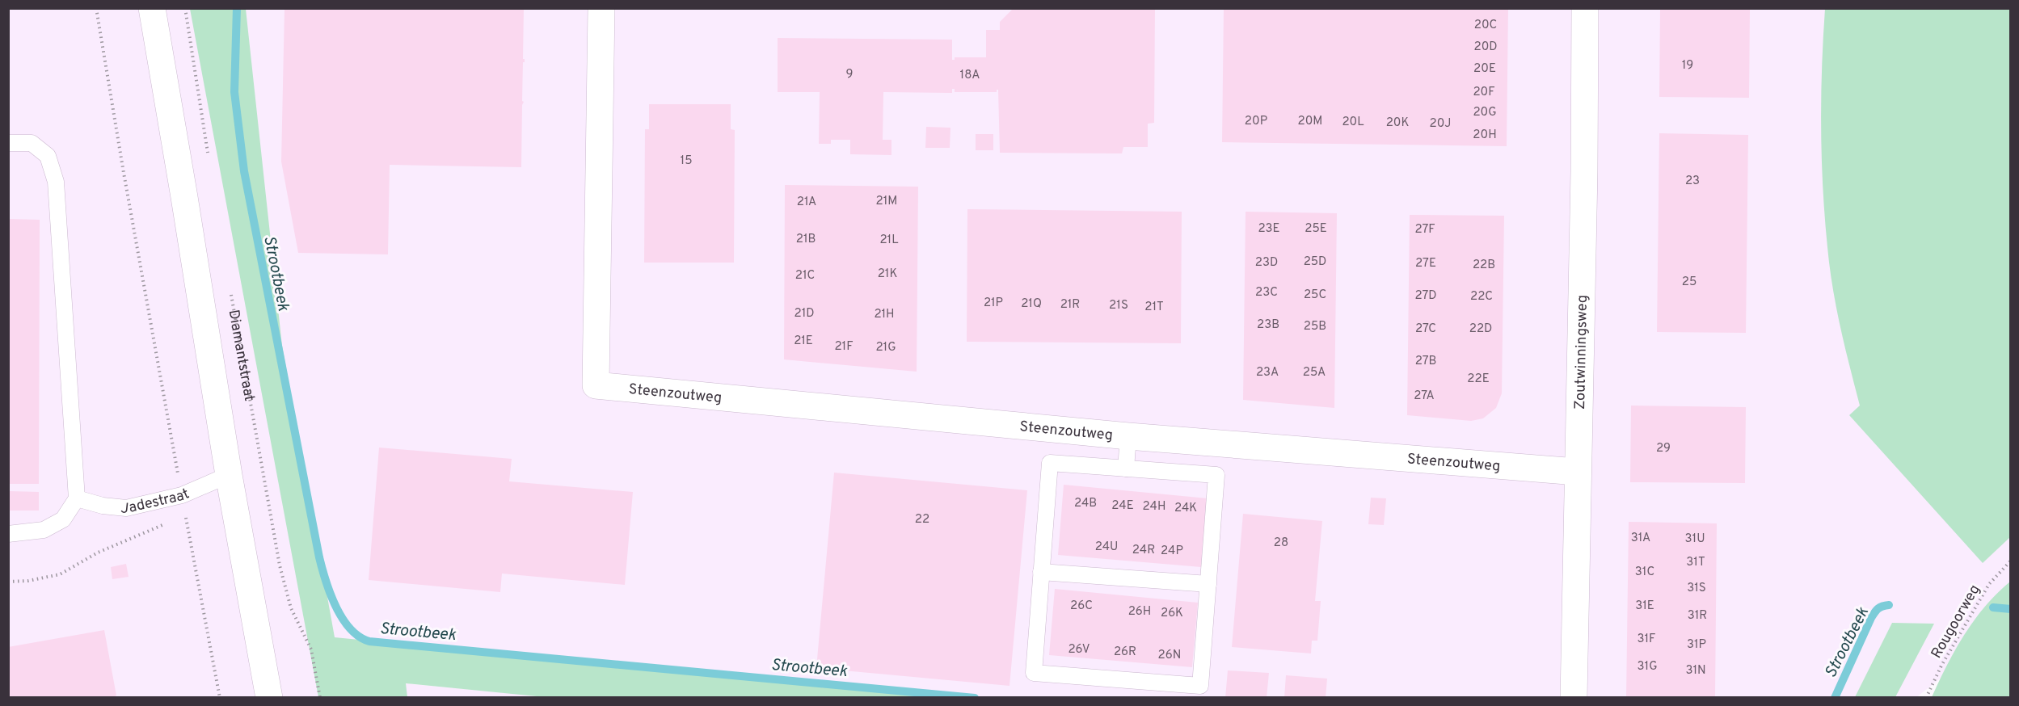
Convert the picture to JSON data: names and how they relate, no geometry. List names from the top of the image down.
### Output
{
  "streets": {
    "street": ["Zoutwinningsweg", "Diamantstraat", "Steenzoutweg"],
    "lane": ["Jadestraat"],
    "path": ["Rougoorweg"]
  },
  "crossings": [
    ["Zoutwinningsweg", "Steenzoutweg"],
    ["Diamantstraat", "Jadestraat"]
  ],
  "water": ["Strootbeek"],
  "house_numbers": [
    "20C",
    "20D",
    "19",
    "20E",
    "9",
    "18A",
    "20F",
    "20G",
    "20P",
    "20M",
    "20L",
    "20K",
    "20J",
    "20H",
    "15",
    "23",
    "21M",
    "21A",
    "23E",
    "25E",
    "27F",
    "21B",
    "21L",
    "25D",
    "23D",
    "27E",
    "22B",
    "21K",
    "21C",
    "25",
    "23C",
    "25C",
    "27D",
    "22C",
    "21P",
    "21Q",
    "21R",
    "21S",
    "21T",
    "21D",
    "21H",
    "23B",
    "25B",
    "27C",
    "22D",
    "21E",
    "21F",
    "21G",
    "27B",
    "23A",
    "25A",
    "22E",
    "27A",
    "29",
    "24B",
    "24E",
    "24H",
    "24K",
    "22",
    "31A",
    "31U",
    "28",
    "24U",
    "24R",
    "24P",
    "31T",
    "31C",
    "31S",
    "26C",
    "31E",
    "26H",
    "26K",
    "31R",
    "31F",
    "31P",
    "26V",
    "26R",
    "26N",
    "31G",
    "31N"
  ]
}
